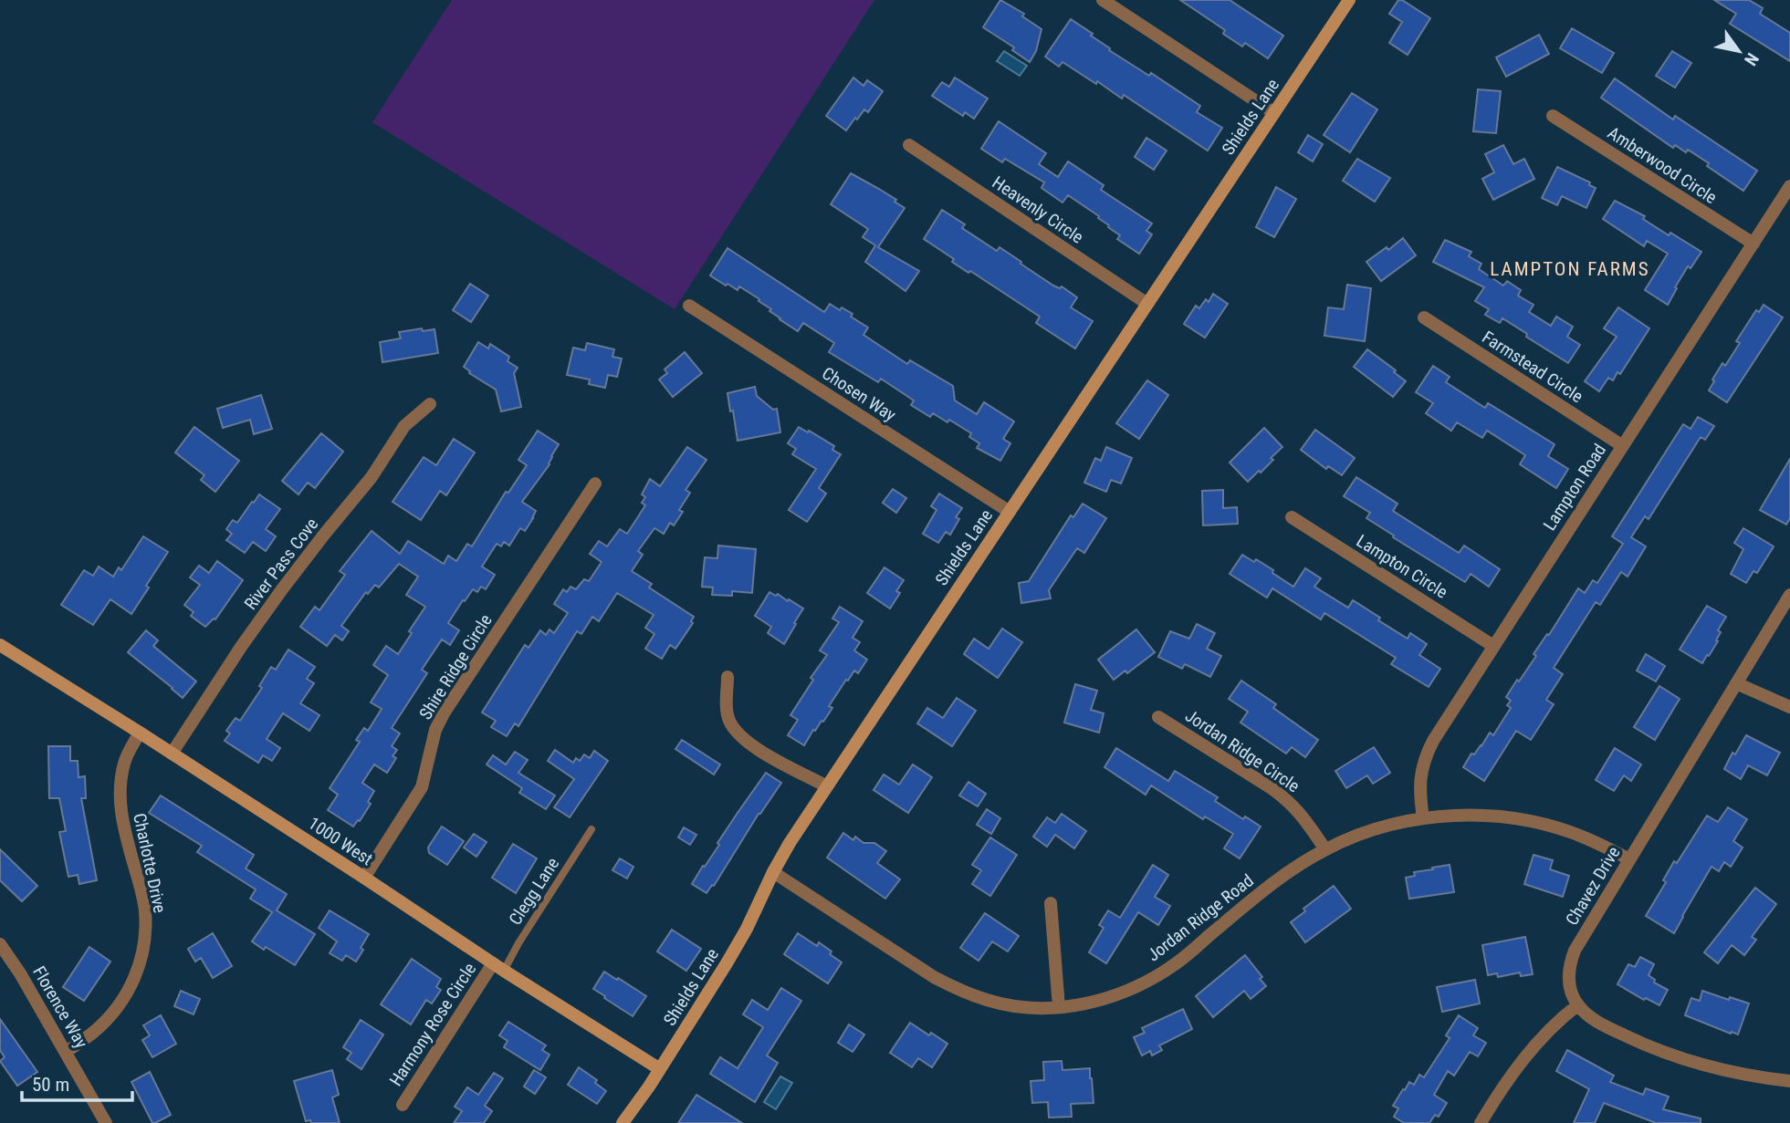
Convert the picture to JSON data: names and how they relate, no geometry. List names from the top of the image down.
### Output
{
  "streets": {
    "main road": ["Shields Lane", "1000 West"],
    "street": [
      "Amberwood Circle",
      "Heavenly Circle",
      "Farmstead Circle",
      "Chosen Way",
      "Lampton Road",
      "River Pass Cove",
      "Lampton Circle",
      "Shire Ridge Circle",
      "Jordan Ridge Circle",
      "Charlotte Drive",
      "Chavez Drive",
      "Jordan Ridge Road",
      "Florence Way",
      "Harmony Rose Circle"
    ],
    "lane": ["Clegg Lane"]
  },
  "crossings": [
    ["Shields Lane", "Heavenly Circle"],
    ["Shields Lane", "Chosen Way"],
    ["Shields Lane", "1000 West"],
    ["Shields Lane", "Jordan Ridge Road"],
    ["Amberwood Circle", "Lampton Road"],
    ["Farmstead Circle", "Lampton Road"],
    ["Lampton Road", "Lampton Circle"],
    ["Lampton Road", "Jordan Ridge Road"],
    ["River Pass Cove", "1000 West"],
    ["Shire Ridge Circle", "1000 West"],
    ["Jordan Ridge Circle", "Jordan Ridge Road"],
    ["1000 West", "Charlotte Drive"],
    ["1000 West", "Clegg Lane"],
    ["1000 West", "Harmony Rose Circle"],
    ["Charlotte Drive", "Florence Way"],
    ["Chavez Drive", "Jordan Ridge Road"],
    ["Clegg Lane", "Harmony Rose Circle"]
  ],
  "districts": ["LAMPTON FARMS"],
  "scale_bar": "50 m",
  "north": "bottom right"
}
